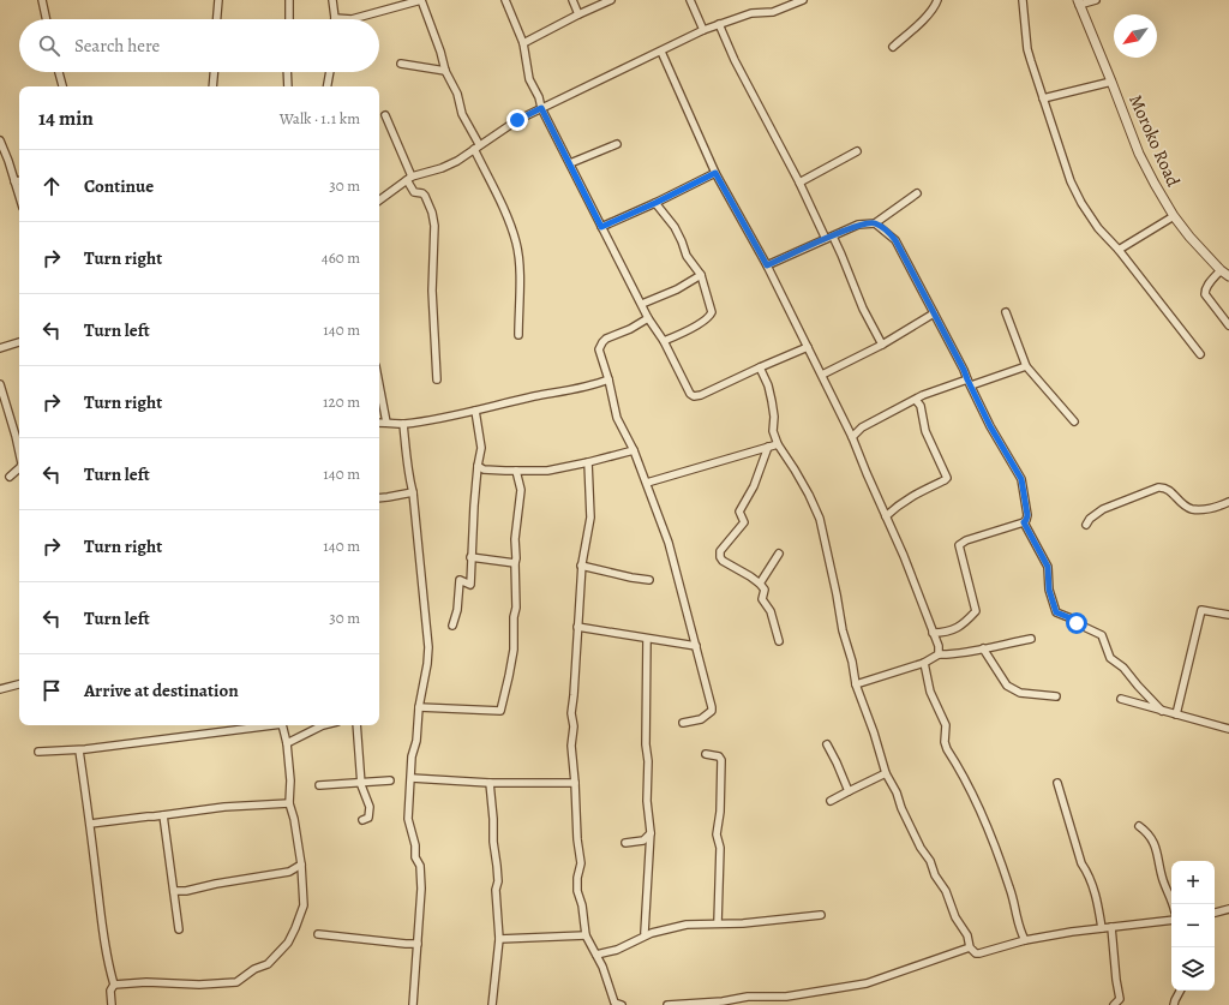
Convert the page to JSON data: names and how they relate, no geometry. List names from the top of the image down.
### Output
{
  "streets": {
    "street": ["Moroko Road"]
  },
  "north": "bottom left",
  "page": {
    "search": "Search here",
    "heading": ["14 min", "Walk · 1.1 km"],
    "list": [
      ["Continue", "30 m"],
      ["Turn right", "460 m"],
      ["Turn left", "140 m"],
      ["Turn right", "120 m"],
      ["Turn left", "140 m"],
      ["Turn right", "140 m"],
      ["Turn left", "30 m"],
      "Arrive at destination"
    ],
    "map_buttons": ["+", "−"]
  }
}
